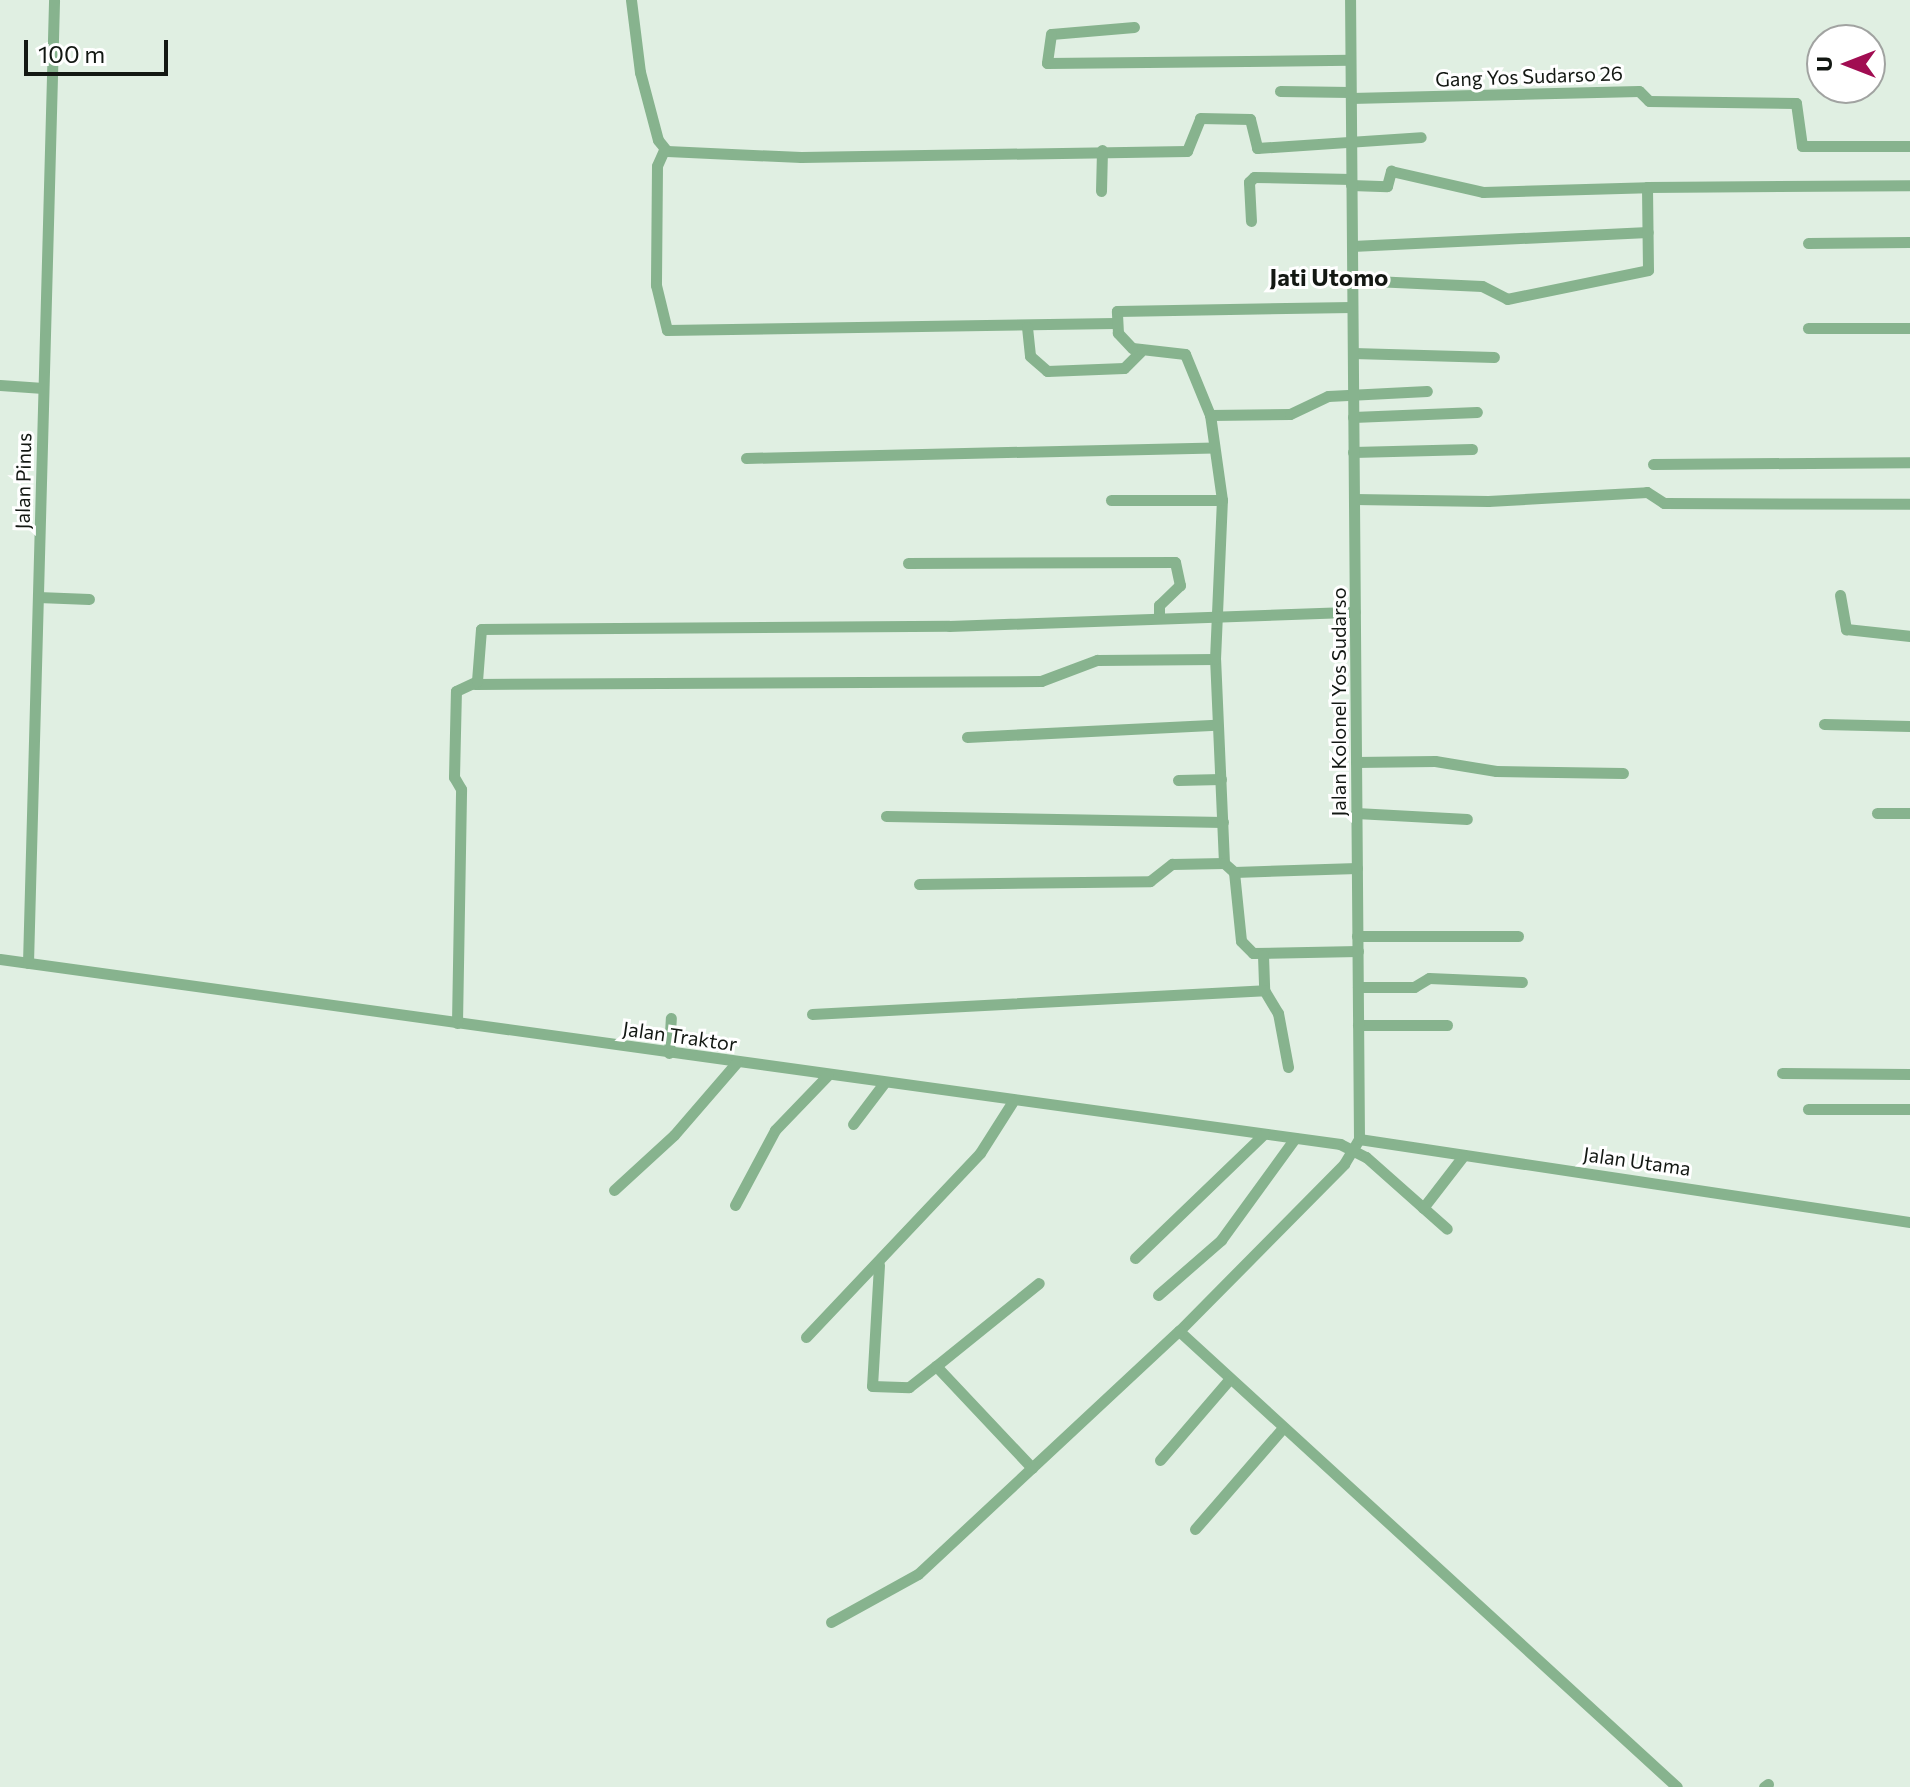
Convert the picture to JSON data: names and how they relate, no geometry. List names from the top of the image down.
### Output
{
  "streets": {
    "street": [
      "Gang Yos Sudarso 26",
      "Jalan Pinus",
      "Jalan Kolonel Yos Sudarso",
      "Jalan Traktor",
      "Jalan Utama"
    ]
  },
  "crossings": [
    ["Gang Yos Sudarso 26", "Jalan Kolonel Yos Sudarso"],
    ["Jalan Pinus", "Jalan Traktor"],
    ["Jalan Kolonel Yos Sudarso", "Jalan Traktor"],
    ["Jalan Kolonel Yos Sudarso", "Jalan Utama"],
    ["Jalan Traktor", "Jalan Utama"]
  ],
  "districts": ["Jati Utomo"],
  "scale_bar": "100 m",
  "north": "left"
}
